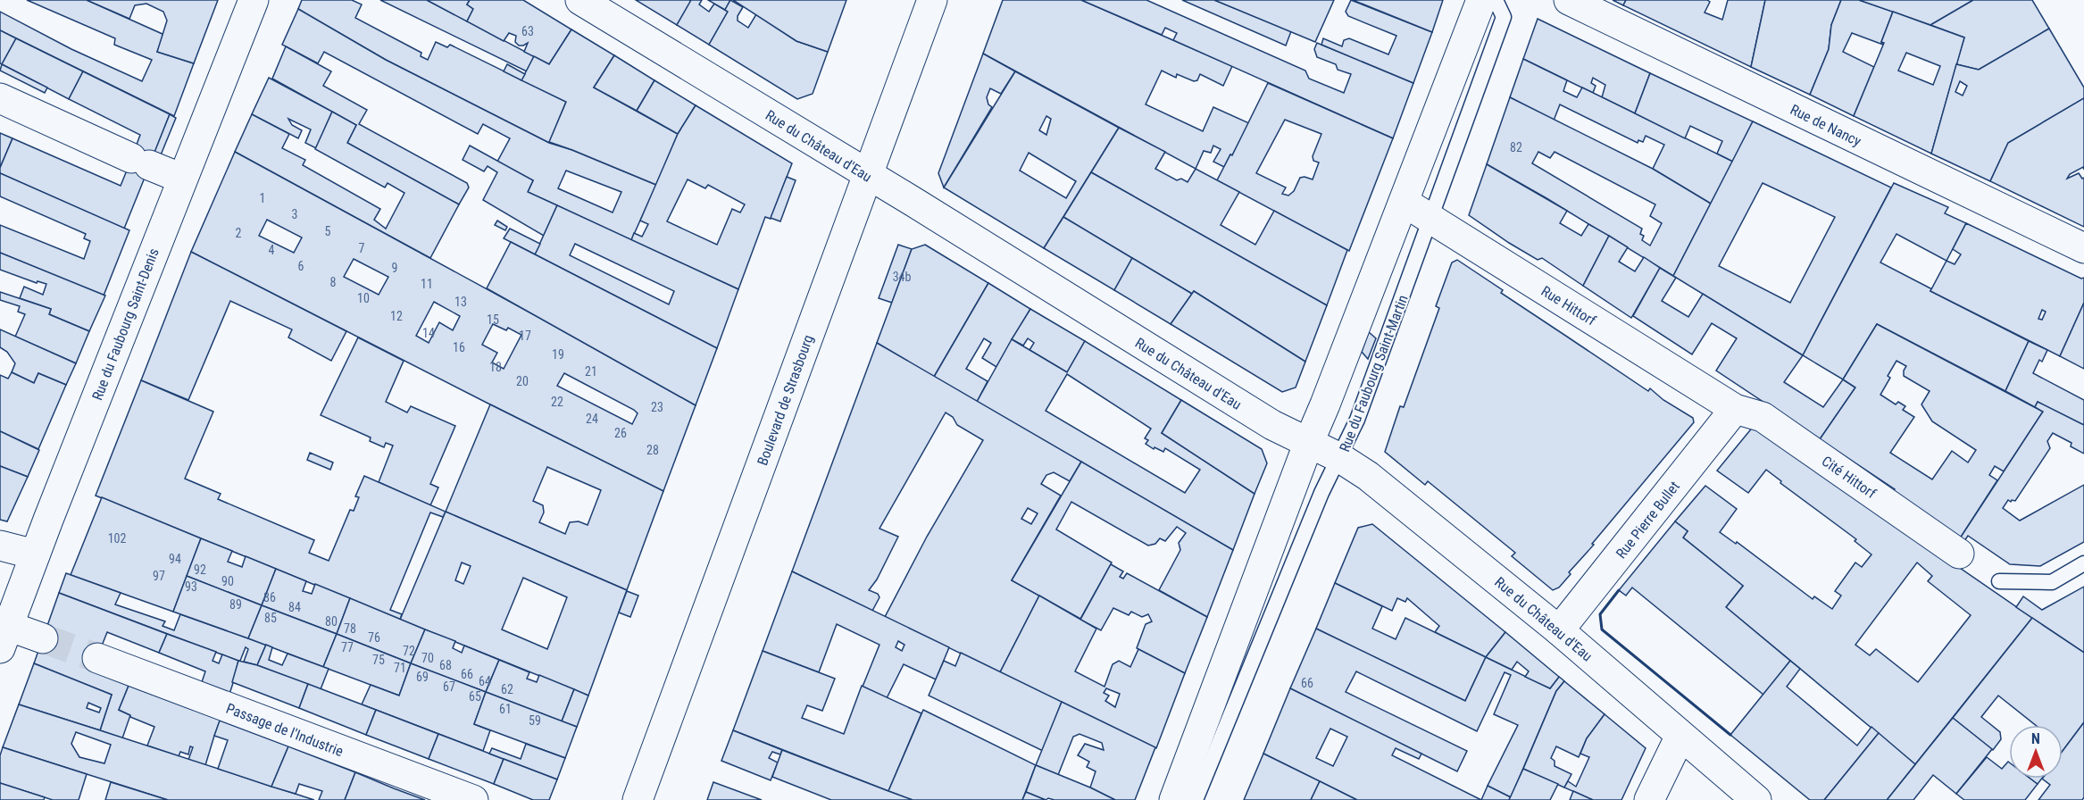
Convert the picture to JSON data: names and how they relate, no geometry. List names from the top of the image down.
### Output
{
  "streets": {
    "street": [
      "Rue de Nancy",
      "Rue du Château d'Eau",
      "Rue Hittorf",
      "Rue du Faubourg Saint-Denis",
      "Boulevard de Strasbourg",
      "Cité Hittorf",
      "Rue Pierre Bullet",
      "Passage de l'Industrie"
    ],
    "lane": ["Rue du Faubourg Saint-Martin"]
  },
  "crossings": [
    ["Rue du Château d'Eau", "Rue du Faubourg Saint-Martin"],
    ["Rue du Château d'Eau", "Boulevard de Strasbourg"],
    ["Rue du Château d'Eau", "Rue Pierre Bullet"],
    ["Rue Hittorf", "Rue du Faubourg Saint-Martin"],
    ["Rue Hittorf", "Cité Hittorf"],
    ["Rue Hittorf", "Rue Pierre Bullet"],
    ["Cité Hittorf", "Rue Pierre Bullet"]
  ],
  "house_numbers": [
    "63",
    "82",
    "1",
    "3",
    "5",
    "2",
    "7",
    "4",
    "6",
    "9",
    "34b",
    "8",
    "11",
    "10",
    "13",
    "12",
    "15",
    "14",
    "17",
    "16",
    "19",
    "18",
    "21",
    "20",
    "22",
    "23",
    "24",
    "26",
    "28",
    "102",
    "94",
    "92",
    "97",
    "90",
    "93",
    "86",
    "89",
    "84",
    "85",
    "80",
    "78",
    "76",
    "77",
    "72",
    "70",
    "75",
    "68",
    "71",
    "66",
    "69",
    "64",
    "66",
    "67",
    "62",
    "65",
    "61",
    "59"
  ],
  "north": "top"
}
